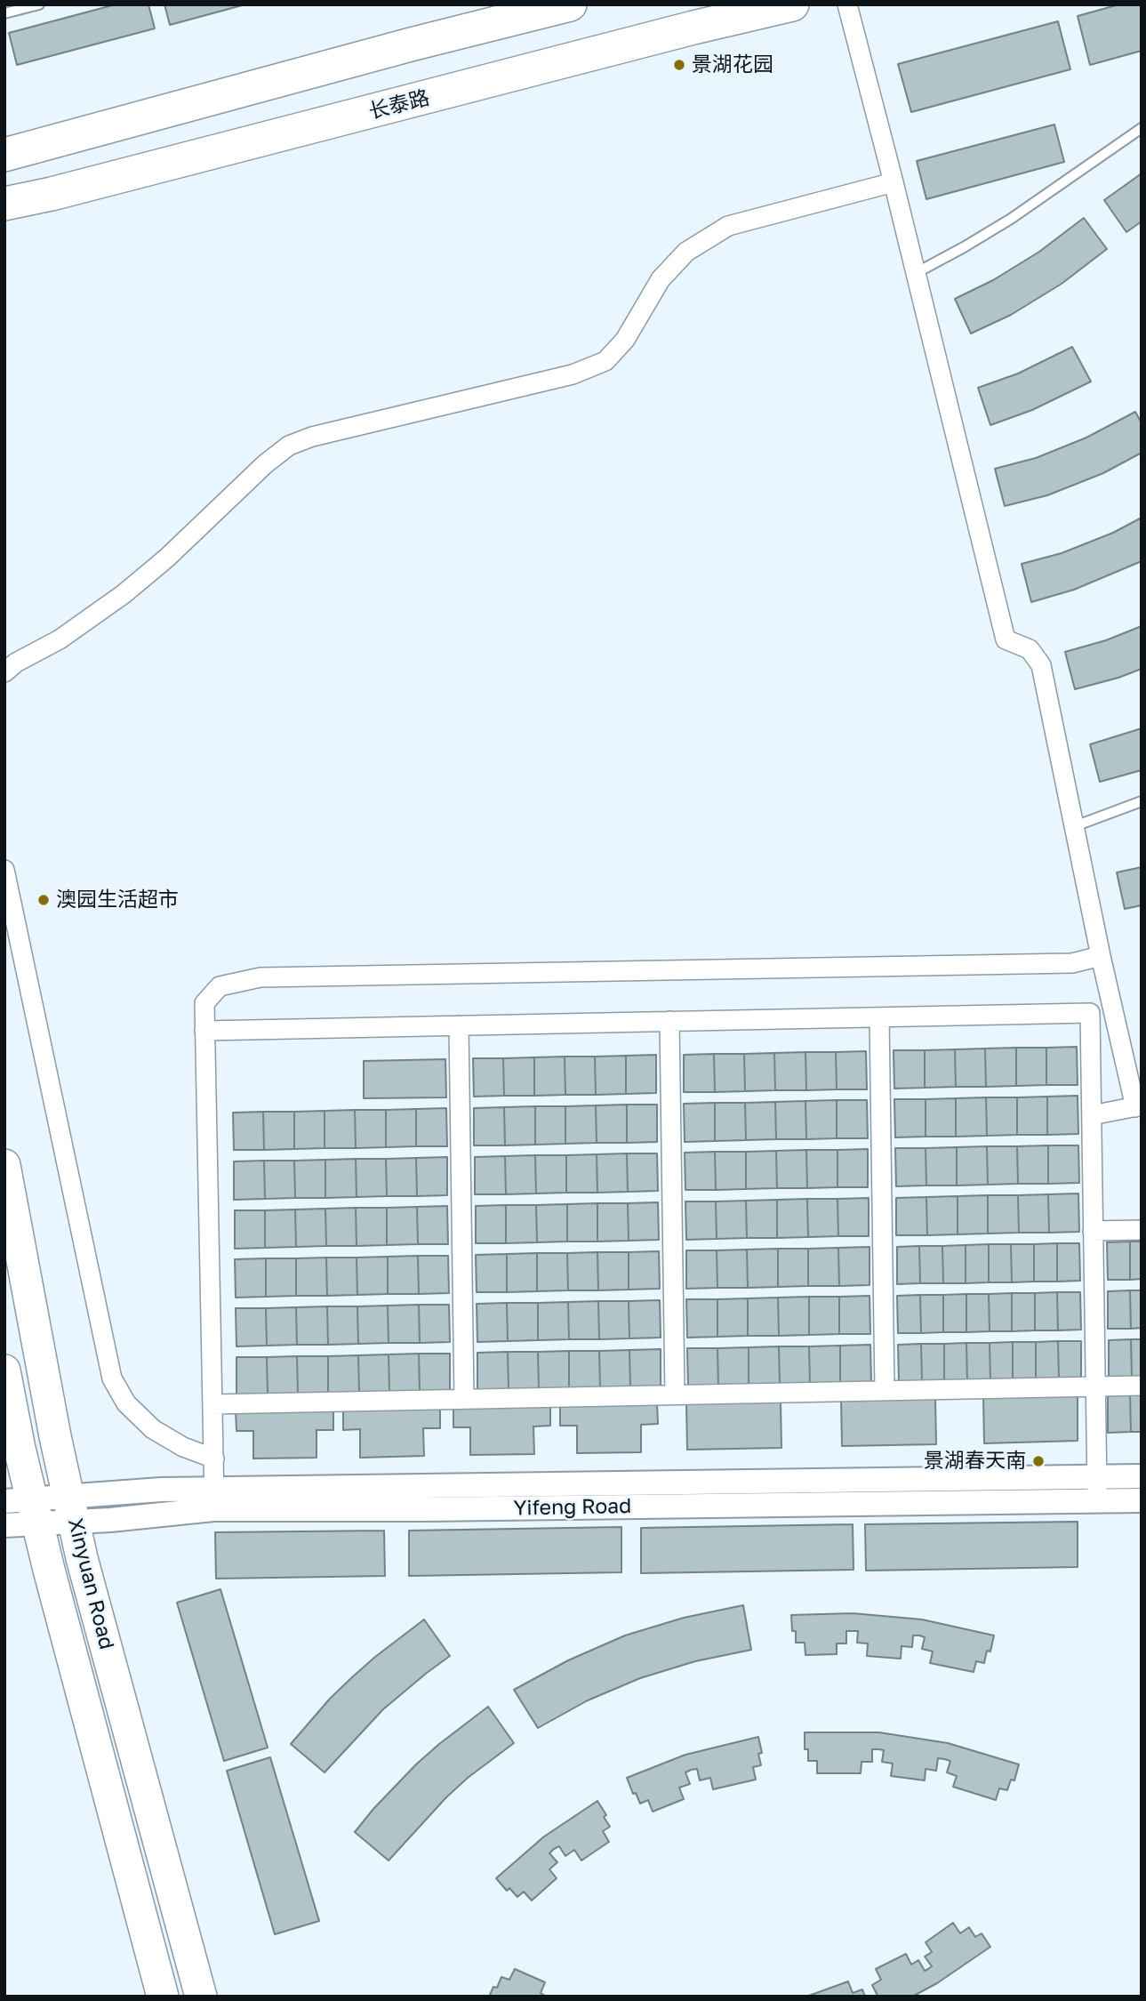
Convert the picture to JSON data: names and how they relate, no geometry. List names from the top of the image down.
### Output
{
  "streets": {
    "highway": ["长泰路"],
    "main road": ["Xinyuan Road"],
    "street": ["Yifeng Road"]
  },
  "crossings": [
    ["Yifeng Road", "Xinyuan Road"]
  ],
  "places": ["景湖花园", "澳园生活超市", "景湖春天南"]
}
